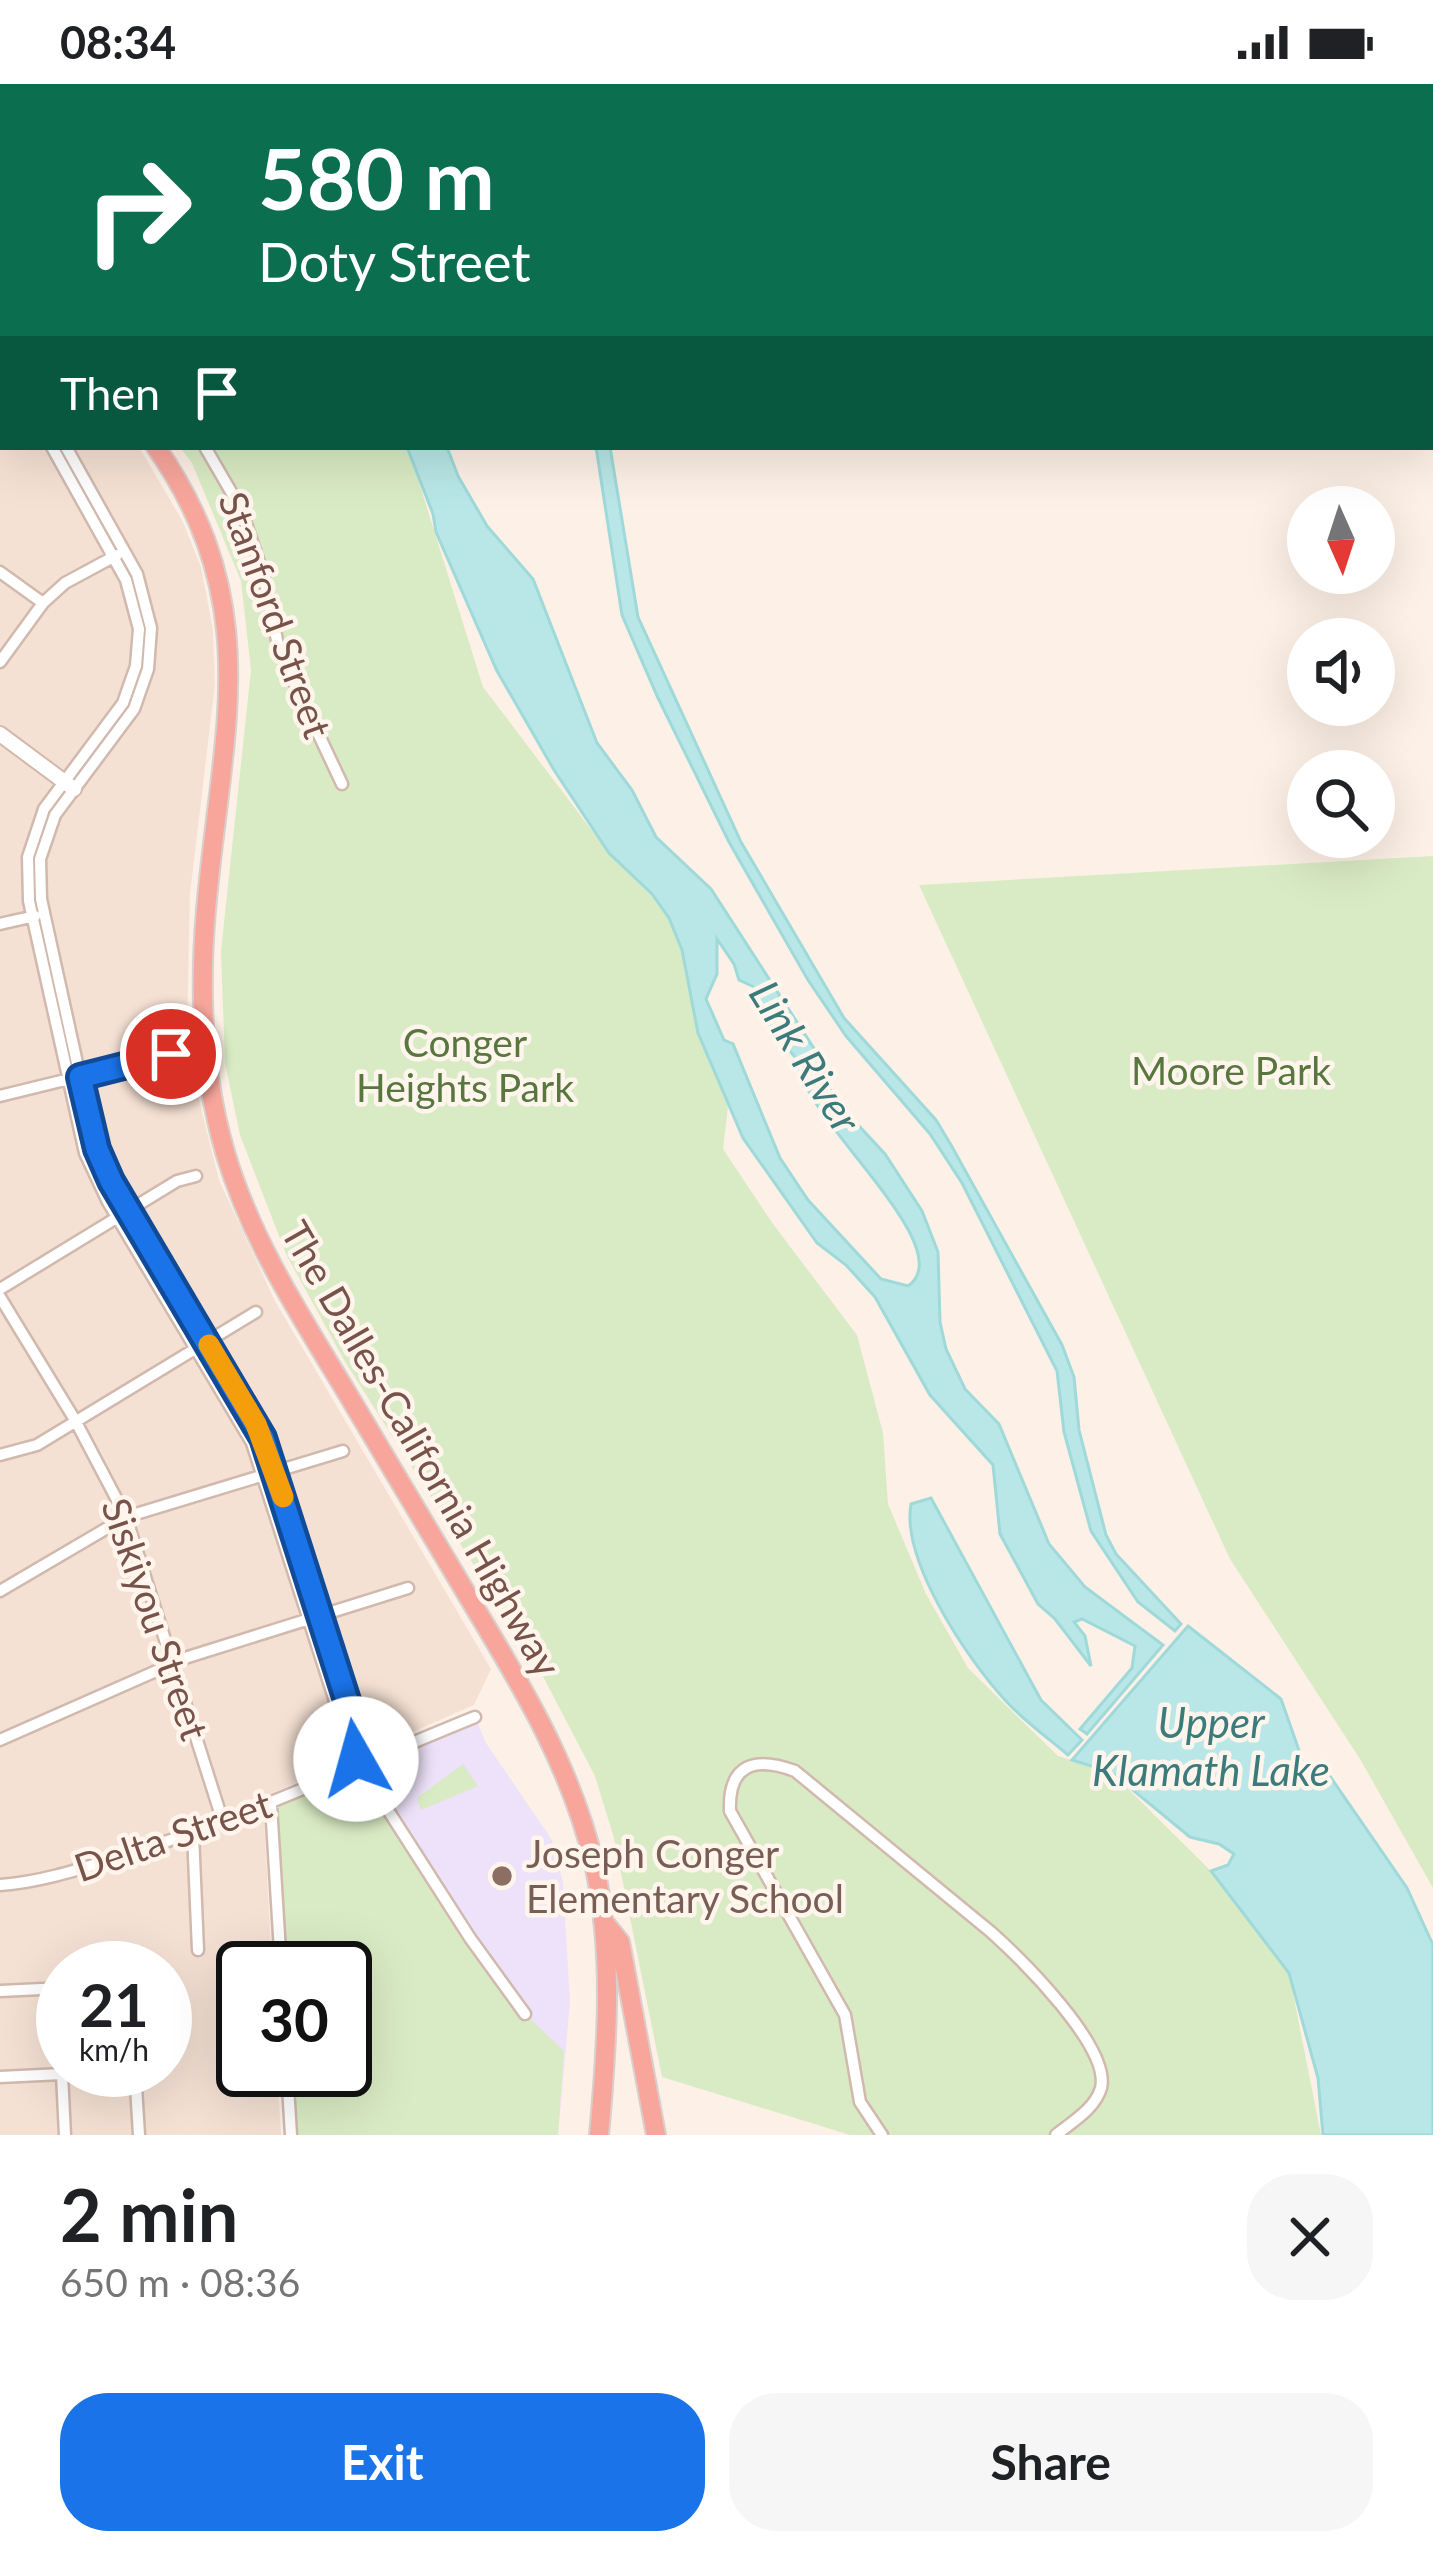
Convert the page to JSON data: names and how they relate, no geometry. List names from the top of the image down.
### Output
{
  "streets": {
    "highway": ["The Dalles-California Highway"],
    "street": ["Stanford Street", "Siskiyou Street", "Delta Street"]
  },
  "crossings": [
    ["Siskiyou Street", "Delta Street"]
  ],
  "water": ["Link River", "Upper Klamath Lake"],
  "parks": ["Conger Heights Park", "Moore Park"],
  "places": ["Joseph Conger Elementary School"],
  "north": "bottom",
  "page": {
    "status": "08:34",
    "turn": ["580 m", "Doty Street"],
    "then": "Then",
    "speed": "21 km/h",
    "limit": "30",
    "heading": ["2 min", "650 m · 08:36"],
    "buttons": ["Exit", "Share"]
  }
}
